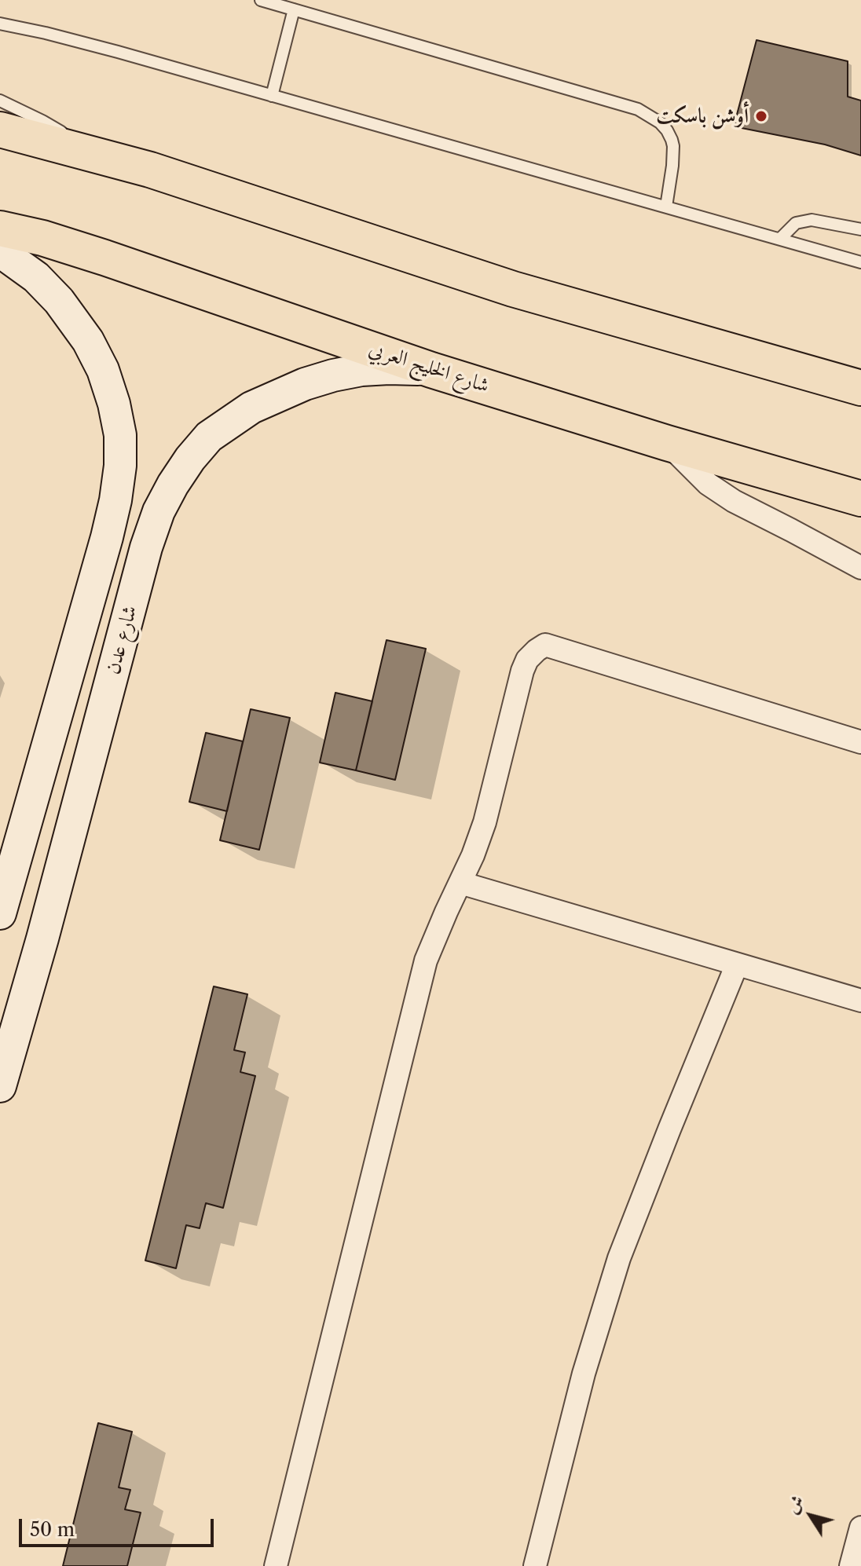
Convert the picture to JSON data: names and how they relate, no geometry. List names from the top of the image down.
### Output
{
  "streets": {
    "main road": ["شارع الخليج العربي", "شارع عدن"]
  },
  "crossings": [
    ["شارع الخليج العربي", "شارع عدن"]
  ],
  "places": ["أوشن باسكت"],
  "scale_bar": "50 m",
  "north": "top left"
}
